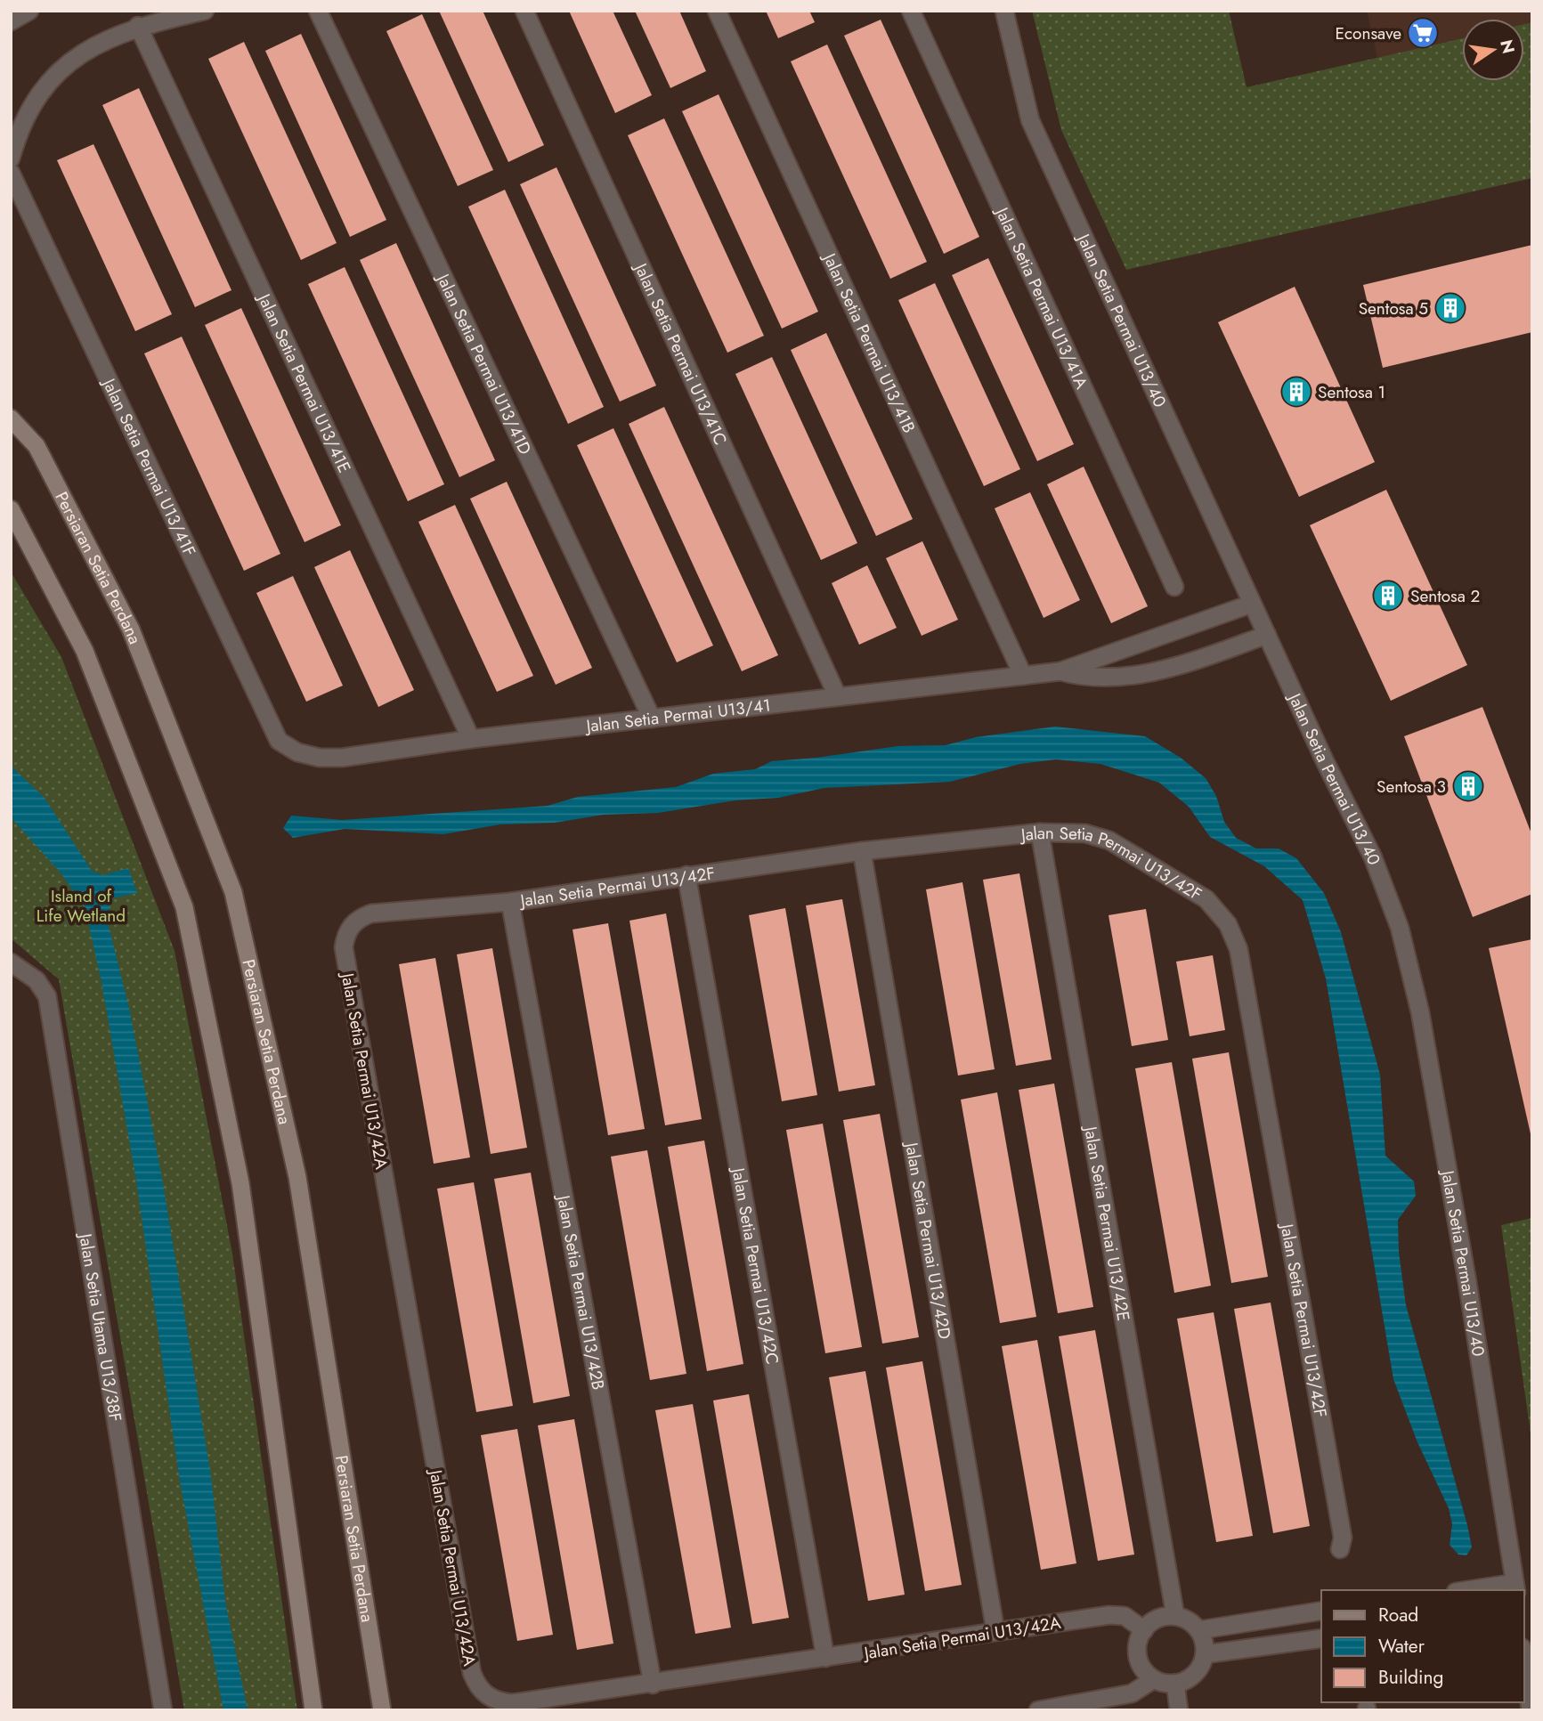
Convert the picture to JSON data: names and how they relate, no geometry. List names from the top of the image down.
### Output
{
  "streets": {
    "main road": ["Persiaran Setia Perdana"],
    "street": [
      "Jalan Setia Permai U13/41A",
      "Jalan Setia Permai U13/40",
      "Jalan Setia Permai U13/41B",
      "Jalan Setia Permai U13/41C",
      "Jalan Setia Permai U13/41D",
      "Jalan Setia Permai U13/41E",
      "Jalan Setia Permai U13/41F",
      "Jalan Setia Permai U13/41",
      "Jalan Setia Permai U13/42F",
      "Jalan Setia Permai U13/42A",
      "Jalan Setia Permai U13/42E",
      "Jalan Setia Permai U13/42D",
      "Jalan Setia Permai U13/42C",
      "Jalan Setia Permai U13/42B",
      "Jalan Setia Utama U13/38F"
    ]
  },
  "crossings": [
    ["Jalan Setia Permai U13/40", "Jalan Setia Permai U13/41"],
    ["Jalan Setia Permai U13/41B", "Jalan Setia Permai U13/41"],
    ["Jalan Setia Permai U13/41C", "Jalan Setia Permai U13/41"],
    ["Jalan Setia Permai U13/41D", "Jalan Setia Permai U13/41"],
    ["Jalan Setia Permai U13/41E", "Jalan Setia Permai U13/41"],
    ["Jalan Setia Permai U13/41F", "Jalan Setia Permai U13/41"],
    ["Jalan Setia Permai U13/42F", "Jalan Setia Permai U13/42A"],
    ["Jalan Setia Permai U13/42F", "Jalan Setia Permai U13/42E"],
    ["Jalan Setia Permai U13/42F", "Jalan Setia Permai U13/42D"],
    ["Jalan Setia Permai U13/42F", "Jalan Setia Permai U13/42C"],
    ["Jalan Setia Permai U13/42F", "Jalan Setia Permai U13/42B"],
    ["Jalan Setia Permai U13/42A", "Jalan Setia Permai U13/42E"],
    ["Jalan Setia Permai U13/42A", "Jalan Setia Permai U13/42D"],
    ["Jalan Setia Permai U13/42A", "Jalan Setia Permai U13/42C"],
    ["Jalan Setia Permai U13/42A", "Jalan Setia Permai U13/42B"]
  ],
  "parks": ["Island of Life Wetland"],
  "places": {
    "supermarket": ["Econsave"],
    "building": [
      "Sentosa 5",
      "Sentosa 1",
      "Sentosa 2",
      "Sentosa 3"
    ]
  },
  "legend": ["Road", "Water", "Building"],
  "north": "right"
}
